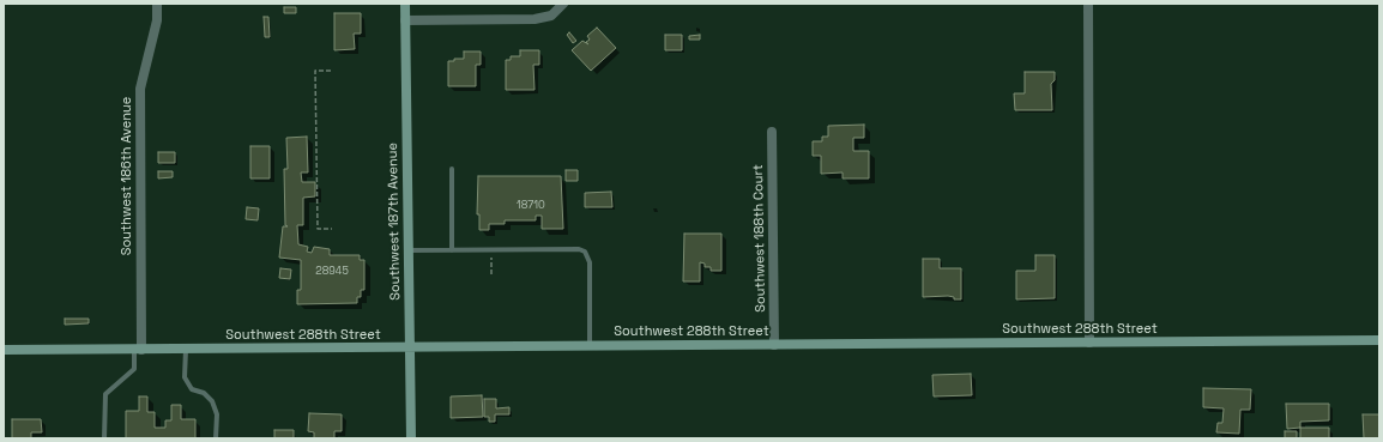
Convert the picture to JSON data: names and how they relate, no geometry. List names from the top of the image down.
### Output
{
  "streets": {
    "street": [
      "Southwest 186th Avenue",
      "Southwest 187th Avenue",
      "Southwest 188th Court",
      "Southwest 288th Street"
    ]
  },
  "crossings": [
    ["Southwest 186th Avenue", "Southwest 288th Street"],
    ["Southwest 187th Avenue", "Southwest 288th Street"],
    ["Southwest 188th Court", "Southwest 288th Street"]
  ],
  "house_numbers": ["18710", "28945"]
}
